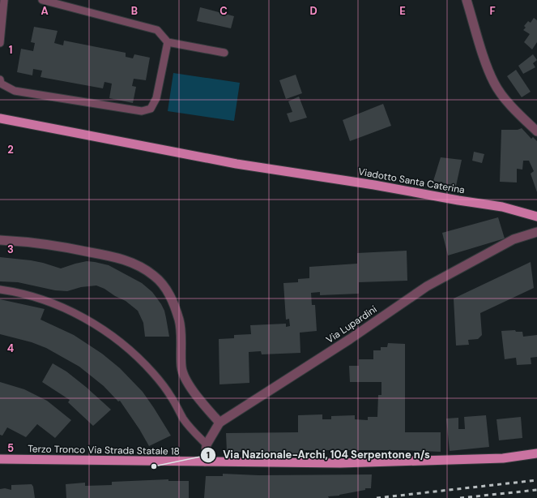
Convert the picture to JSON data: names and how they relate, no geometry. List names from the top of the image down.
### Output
{
  "streets": {
    "main road": ["Viadotto Santa Caterina", "Terzo Tronco Via Strada Statale 18"],
    "street": ["Via Lupardini"]
  },
  "crossings": [
    ["Via Lupardini", "Terzo Tronco Via Strada Statale 18"]
  ],
  "places": ["Via Nazionale-Archi, 104 Serpentone n/s"],
  "grid": {
    "columns": [
      "A",
      "B",
      "C",
      "D",
      "E",
      "F"
    ],
    "rows": [
      "1",
      "2",
      "3",
      "4",
      "5"
    ]
  }
}
